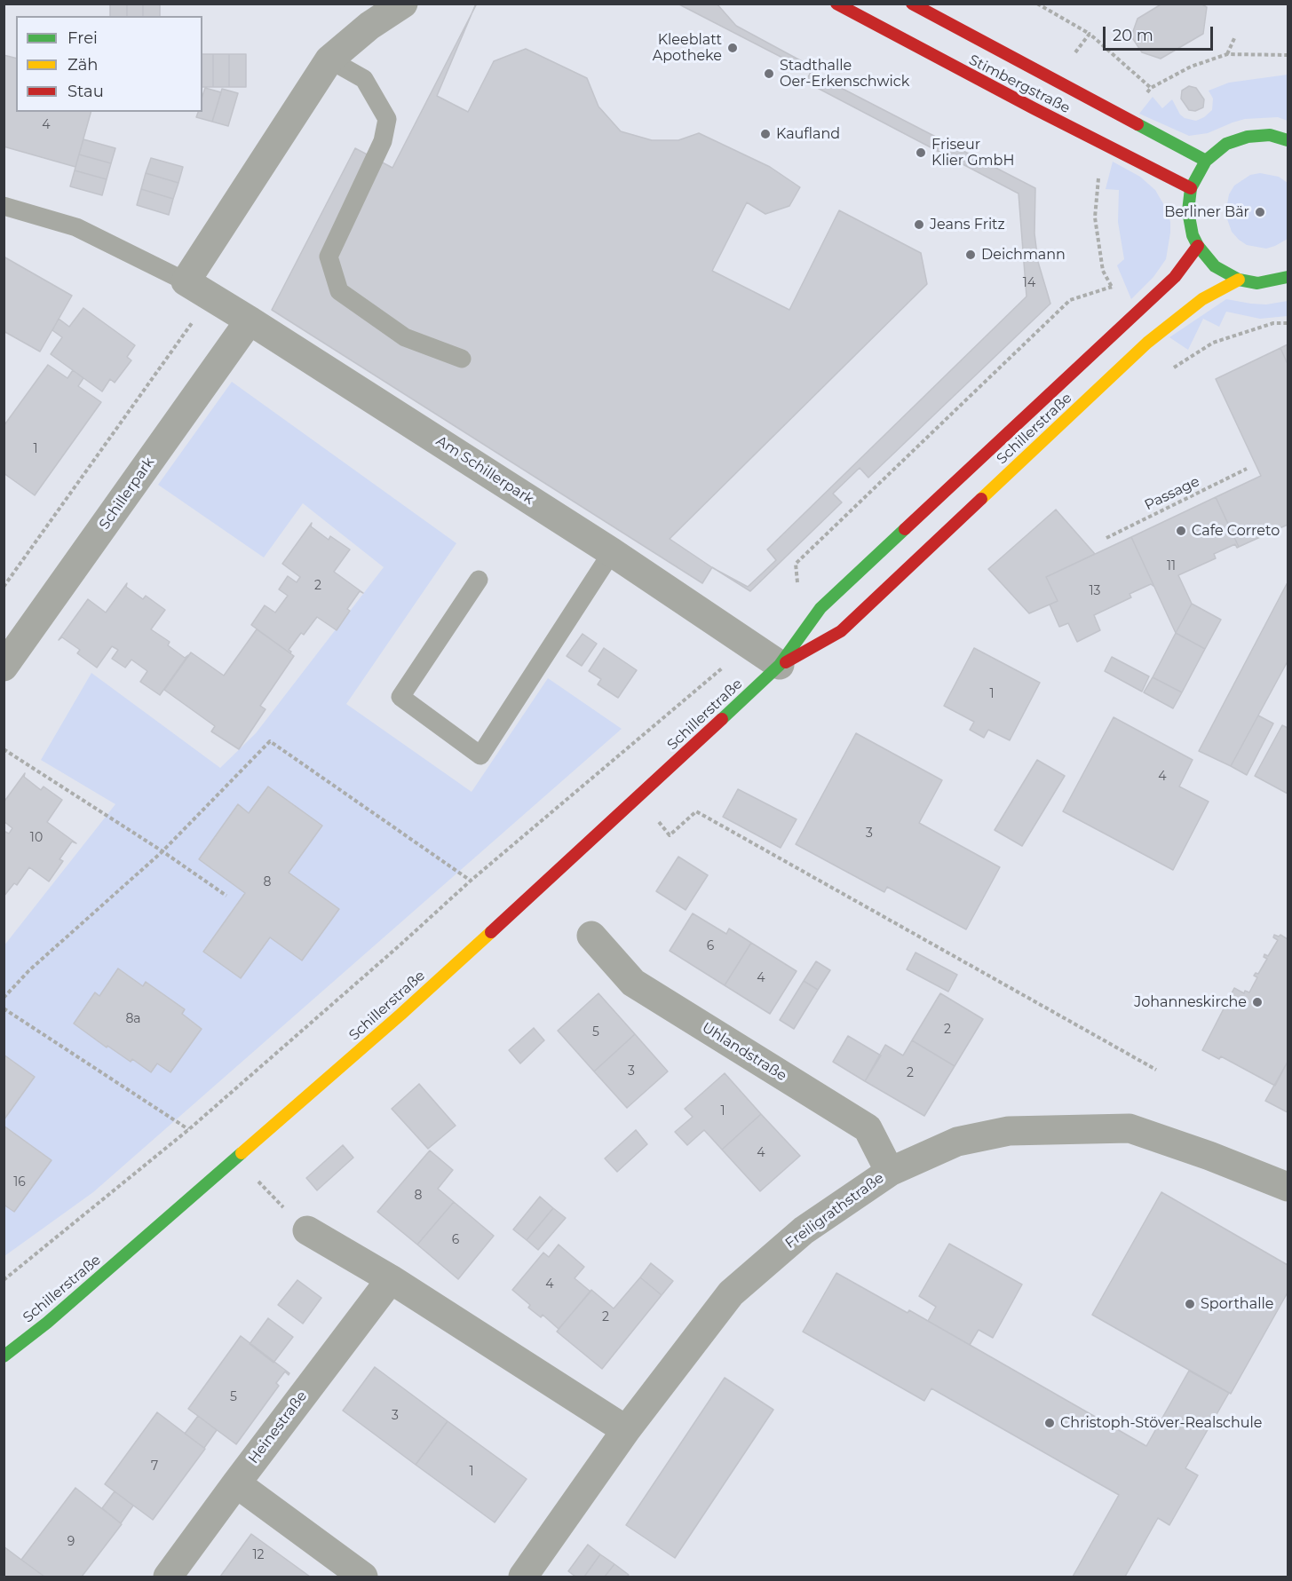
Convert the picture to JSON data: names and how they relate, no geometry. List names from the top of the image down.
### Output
{
  "streets": {
    "main road": ["Stimbergstraße", "Schillerstraße"],
    "street": [
      "Am Schillerpark",
      "Schillerpark",
      "Uhlandstraße",
      "Freiligrathstraße",
      "Heinestraße"
    ],
    "path": ["Passage"]
  },
  "crossings": [
    ["Schillerstraße", "Am Schillerpark"],
    ["Am Schillerpark", "Schillerpark"],
    ["Uhlandstraße", "Freiligrathstraße"]
  ],
  "places": [
    "Kleeblatt Apotheke",
    "Stadthalle Oer-Erkenschwick",
    "Kaufland",
    "Friseur Klier GmbH",
    "Berliner Bär",
    "Jeans Fritz",
    "Deichmann",
    "Cafe Correto",
    "Johanneskirche",
    "Sporthalle",
    "Christoph-Stöver-Realschule"
  ],
  "house_numbers": [
    "4",
    "14",
    "1",
    "11",
    "2",
    "13",
    "1",
    "4",
    "3",
    "10",
    "8",
    "6",
    "4",
    "8a",
    "2",
    "5",
    "3",
    "2",
    "1",
    "4",
    "16",
    "8",
    "6",
    "4",
    "2",
    "5",
    "3",
    "7",
    "1",
    "9",
    "12"
  ],
  "legend": ["Frei", "Zäh", "Stau"],
  "scale_bar": "20 m"
}
